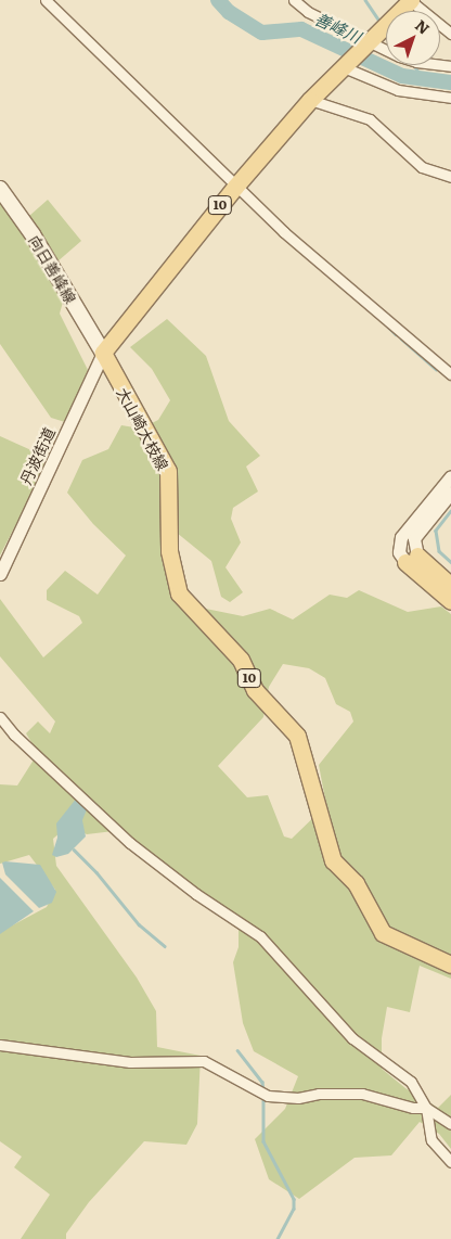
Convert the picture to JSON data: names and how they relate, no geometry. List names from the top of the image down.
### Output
{
  "streets": {
    "main road": ["10", "向日善峰線", "大山崎大枝線"],
    "street": ["丹波街道"]
  },
  "crossings": [
    ["10", "向日善峰線"],
    ["10", "大山崎大枝線"],
    ["10", "丹波街道"],
    ["向日善峰線", "大山崎大枝線"],
    ["向日善峰線", "丹波街道"],
    ["大山崎大枝線", "丹波街道"]
  ],
  "water": ["善峰川"],
  "north": "top right"
}
